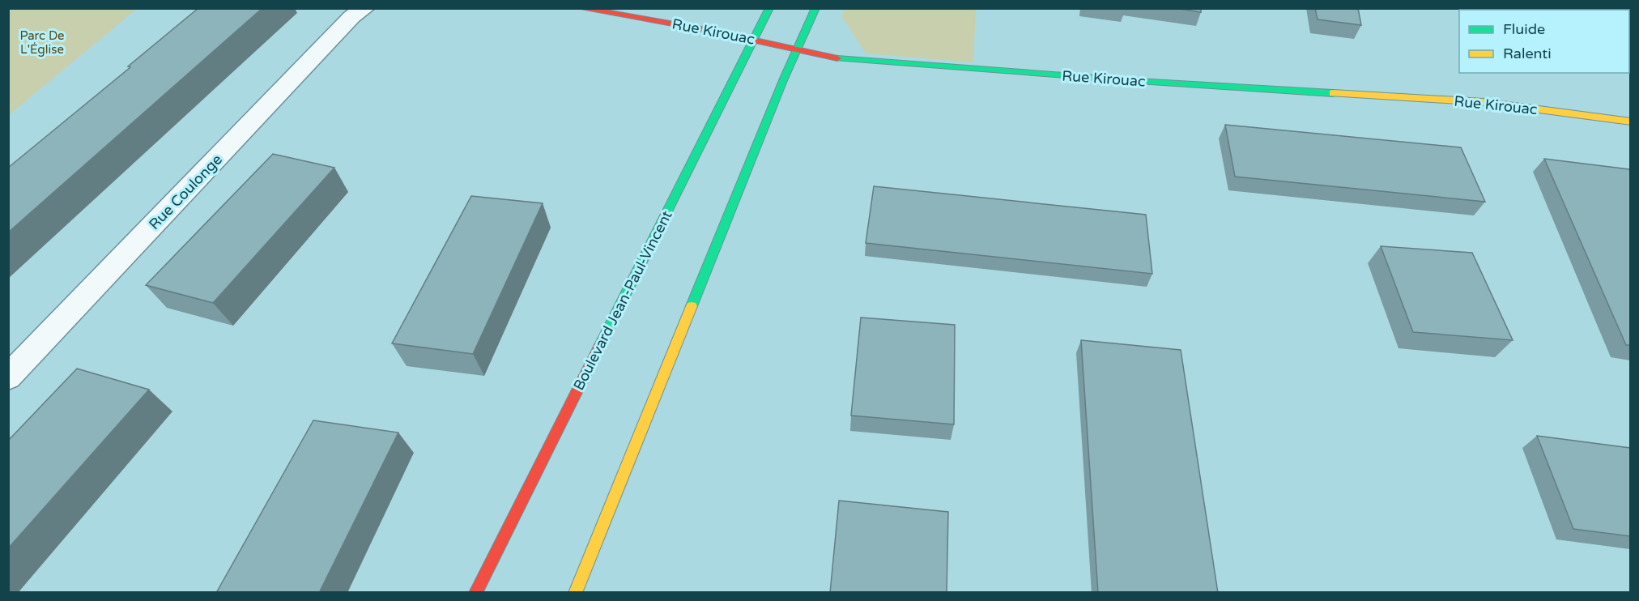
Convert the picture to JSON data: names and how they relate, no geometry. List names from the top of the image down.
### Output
{
  "streets": {
    "street": ["Rue Kirouac", "Rue Coulonge", "Boulevard Jean-Paul-Vincent"]
  },
  "crossings": [
    ["Rue Kirouac", "Boulevard Jean-Paul-Vincent"]
  ],
  "parks": ["Parc De L'Église"],
  "legend": ["Fluide", "Ralenti"]
}
